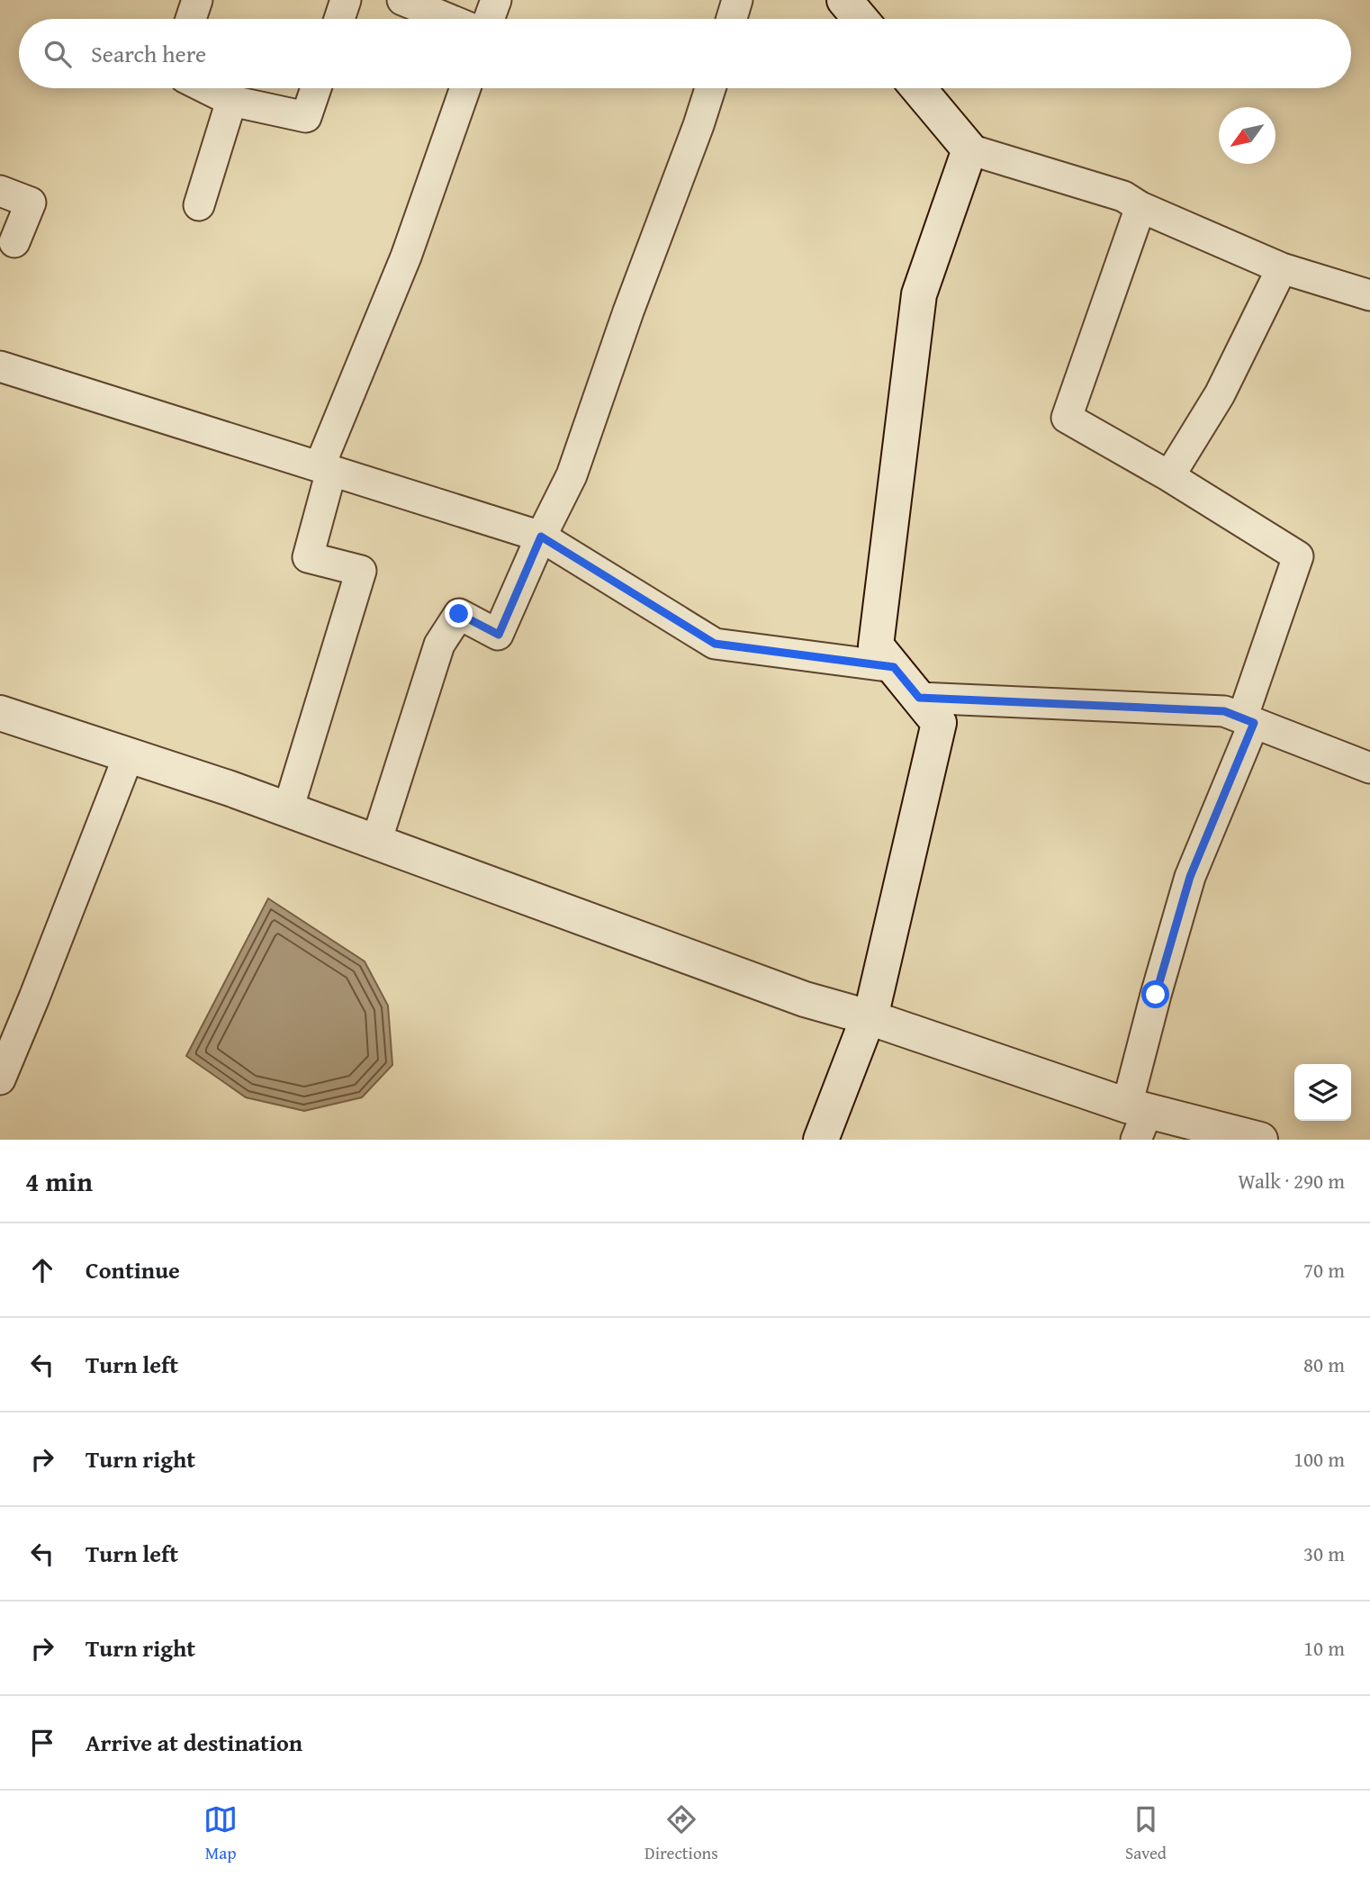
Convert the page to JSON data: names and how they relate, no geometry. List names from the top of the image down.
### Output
{
  "north": "bottom left",
  "page": {
    "search": "Search here",
    "heading": ["4 min", "Walk · 290 m"],
    "list": [
      ["Continue", "70 m"],
      ["Turn left", "80 m"],
      ["Turn right", "100 m"],
      ["Turn left", "30 m"],
      ["Turn right", "10 m"],
      "Arrive at destination"
    ],
    "nav": ["Map", "Directions", "Saved"]
  }
}
